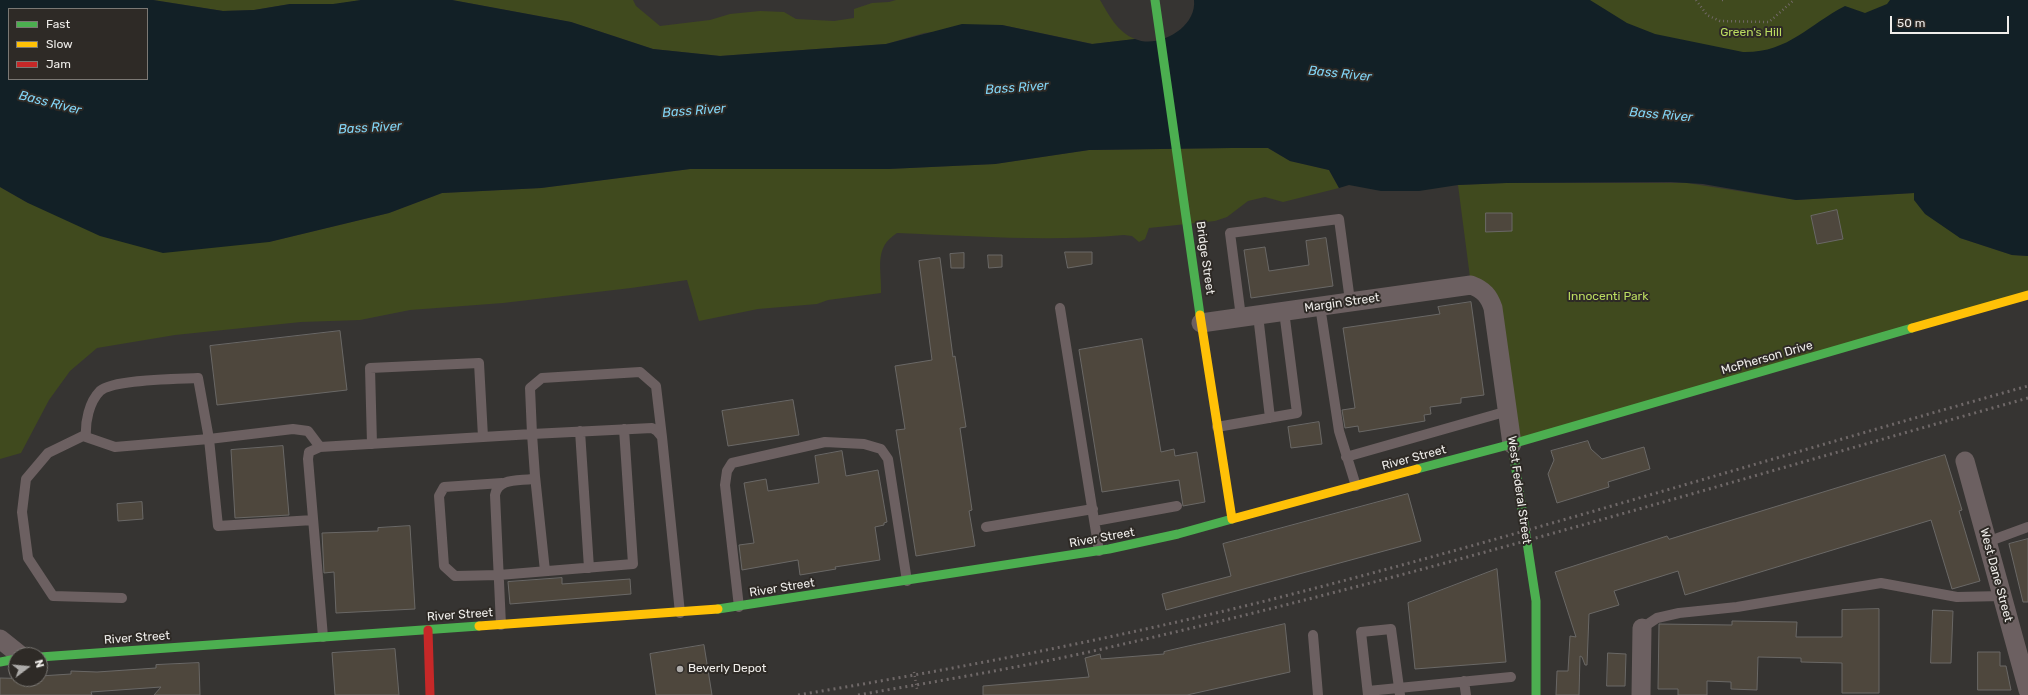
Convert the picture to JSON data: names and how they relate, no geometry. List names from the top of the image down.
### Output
{
  "streets": {
    "street": [
      "Bridge Street",
      "Margin Street",
      "McPherson Drive",
      "River Street",
      "West Federal Street",
      "West Dane Street"
    ]
  },
  "crossings": [
    ["Bridge Street", "Margin Street"],
    ["Bridge Street", "River Street"],
    ["Margin Street", "West Federal Street"],
    ["McPherson Drive", "River Street"],
    ["McPherson Drive", "West Federal Street"],
    ["River Street", "West Federal Street"]
  ],
  "water": ["Bass River"],
  "parks": ["Green's Hill", "Innocenti Park"],
  "places": ["Beverly Depot"],
  "legend": ["Fast", "Slow", "Jam"],
  "scale_bar": "50 m",
  "north": "right"
}
